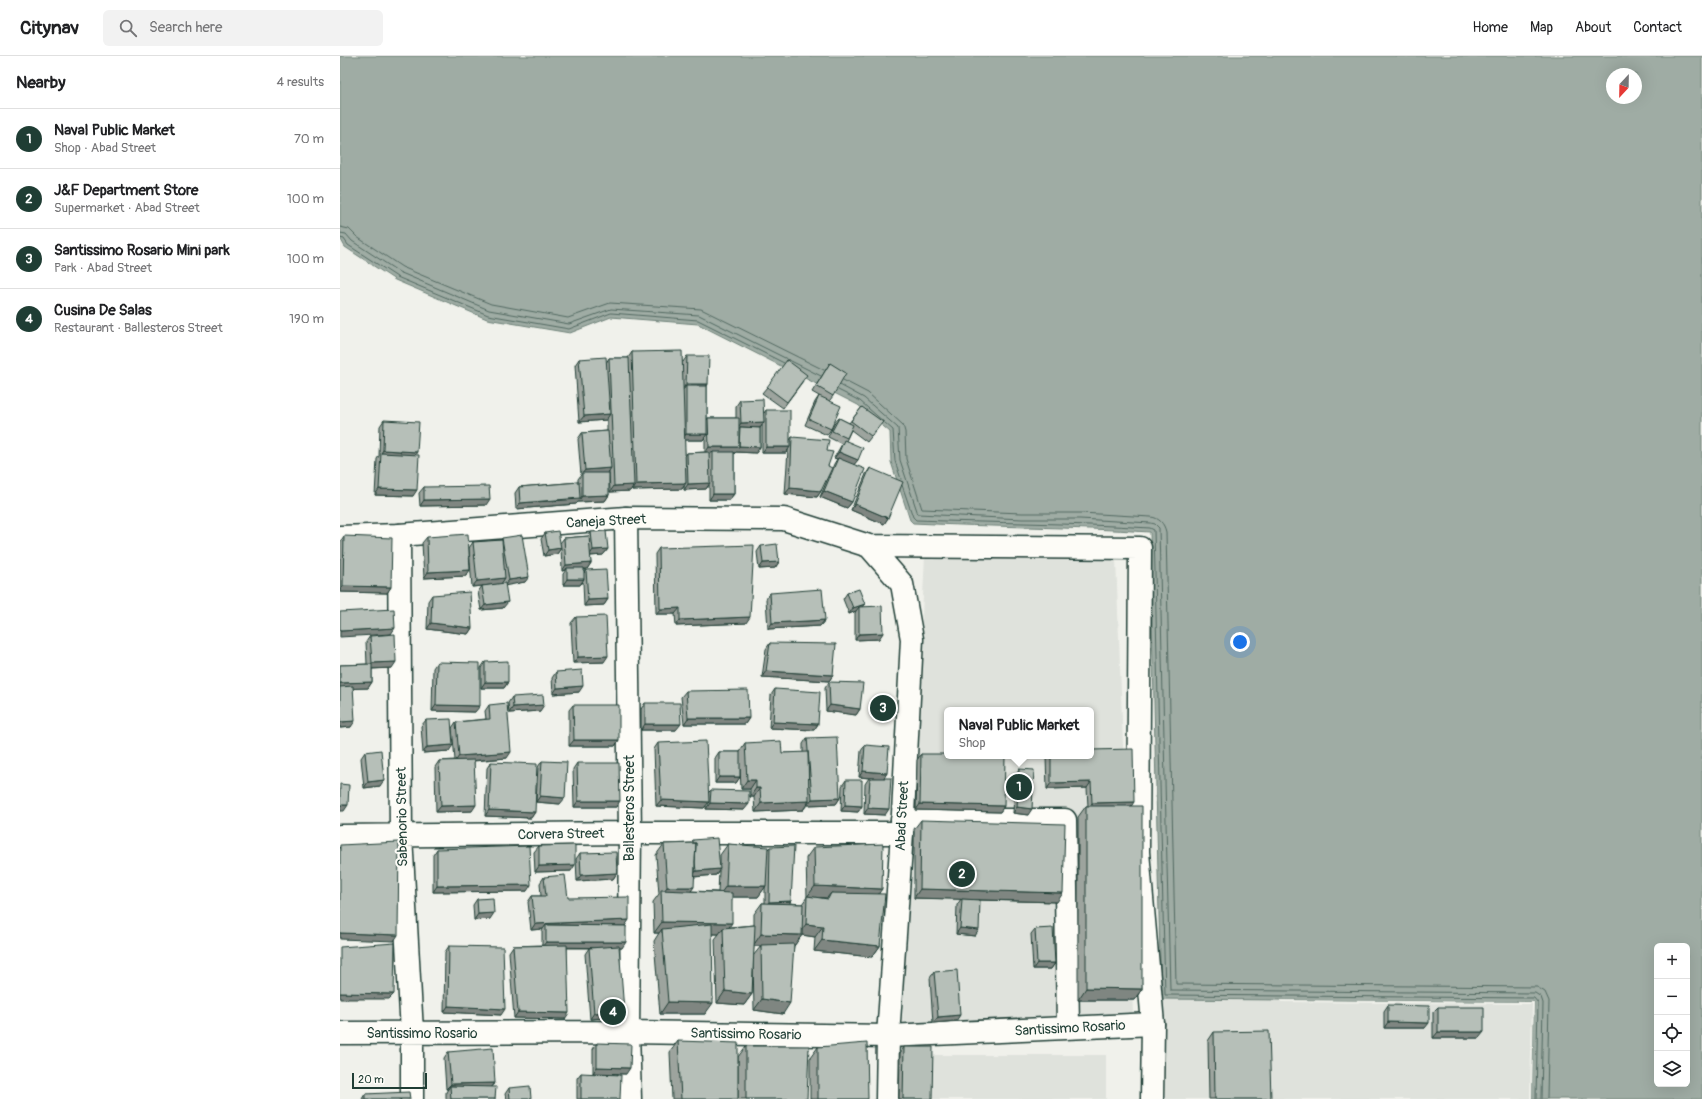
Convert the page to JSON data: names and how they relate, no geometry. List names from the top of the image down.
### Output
{
  "streets": {
    "street": [
      "Caneja Street",
      "Ballesteros Street",
      "Abad Street",
      "Sabenorio Street",
      "Corvera Street",
      "Santissimo Rosario"
    ]
  },
  "crossings": [
    ["Caneja Street", "Ballesteros Street"],
    ["Caneja Street", "Abad Street"],
    ["Caneja Street", "Sabenorio Street"],
    ["Ballesteros Street", "Corvera Street"],
    ["Ballesteros Street", "Santissimo Rosario"],
    ["Abad Street", "Corvera Street"],
    ["Abad Street", "Santissimo Rosario"],
    ["Sabenorio Street", "Corvera Street"],
    ["Sabenorio Street", "Santissimo Rosario"],
    ["Corvera Street", "Santissimo Rosario"]
  ],
  "scale_bar": "20 m",
  "north": "bottom",
  "page": {
    "header": "Citynav",
    "search": "Search here",
    "nav": [
      "Home",
      "Map",
      "About",
      "Contact"
    ],
    "heading": ["Nearby", "4 results"],
    "list": [
      {
        "mark": "1",
        "name": "Naval Public Market",
        "note": "Shop · Abad Street",
        "value": "70 m"
      },
      {
        "mark": "2",
        "name": "J&F Department Store",
        "note": "Supermarket · Abad Street",
        "value": "100 m"
      },
      {
        "mark": "3",
        "name": "Santissimo Rosario Mini park",
        "note": "Park · Abad Street",
        "value": "100 m"
      },
      {
        "mark": "4",
        "name": "Cusina De Salas",
        "note": "Restaurant · Ballesteros Street",
        "value": "190 m"
      }
    ],
    "pins": [
      "3",
      "1",
      "2",
      "4"
    ],
    "popup": ["Naval Public Market", "Shop"],
    "map_buttons": ["+", "−"],
    "scale": "20 m"
  }
}
